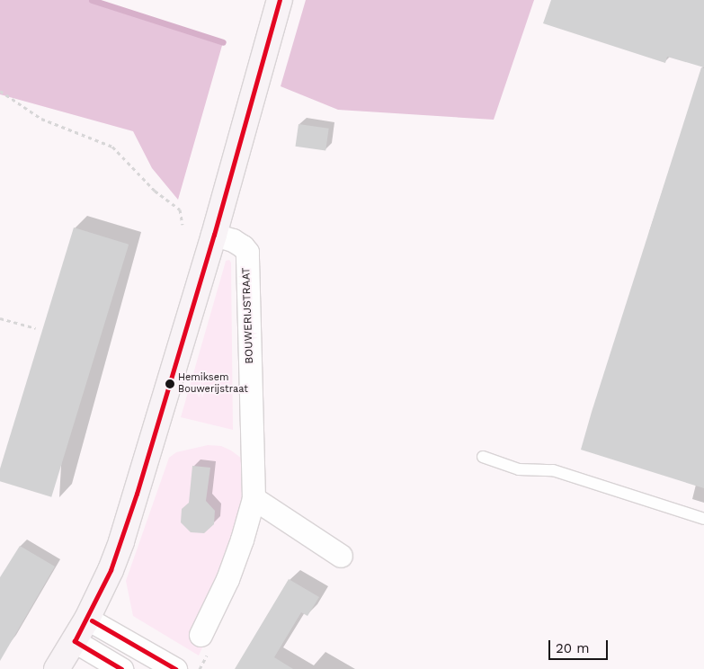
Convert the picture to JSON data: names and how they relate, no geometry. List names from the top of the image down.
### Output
{
  "streets": {
    "street": ["BOUWERIJSTRAAT"]
  },
  "places": ["Hemiksem Bouwerijstraat"],
  "scale_bar": "20 m"
}
